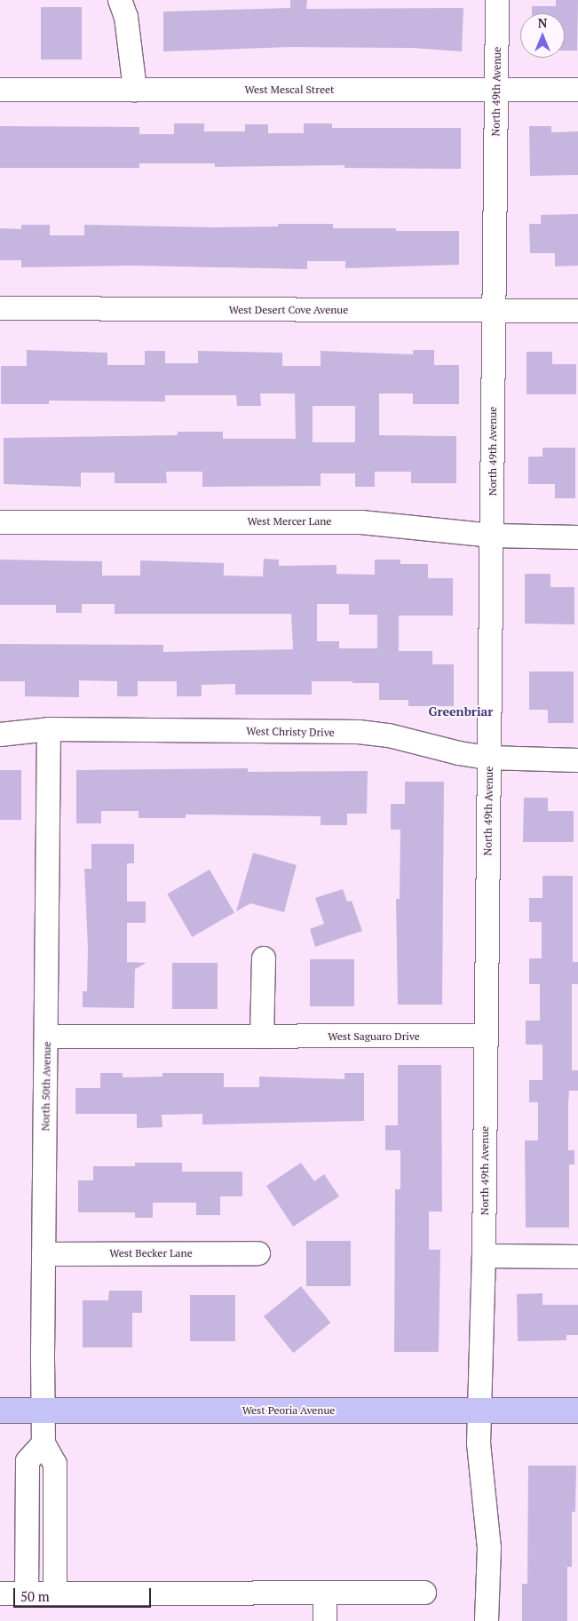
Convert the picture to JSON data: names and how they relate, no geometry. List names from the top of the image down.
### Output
{
  "streets": {
    "main road": ["West Peoria Avenue"],
    "street": [
      "West Mescal Street",
      "North 49th Avenue",
      "West Desert Cove Avenue",
      "West Mercer Lane",
      "West Christy Drive",
      "West Saguaro Drive",
      "North 50th Avenue",
      "West Becker Lane"
    ]
  },
  "crossings": [
    ["West Mescal Street", "North 49th Avenue"],
    ["North 49th Avenue", "West Desert Cove Avenue"],
    ["North 49th Avenue", "West Mercer Lane"],
    ["North 49th Avenue", "West Christy Drive"],
    ["North 49th Avenue", "West Saguaro Drive"],
    ["North 49th Avenue", "West Peoria Avenue"],
    ["West Christy Drive", "North 50th Avenue"],
    ["West Saguaro Drive", "North 50th Avenue"],
    ["North 50th Avenue", "West Becker Lane"],
    ["North 50th Avenue", "West Peoria Avenue"]
  ],
  "districts": ["Greenbriar"],
  "scale_bar": "50 m",
  "north": "top"
}
